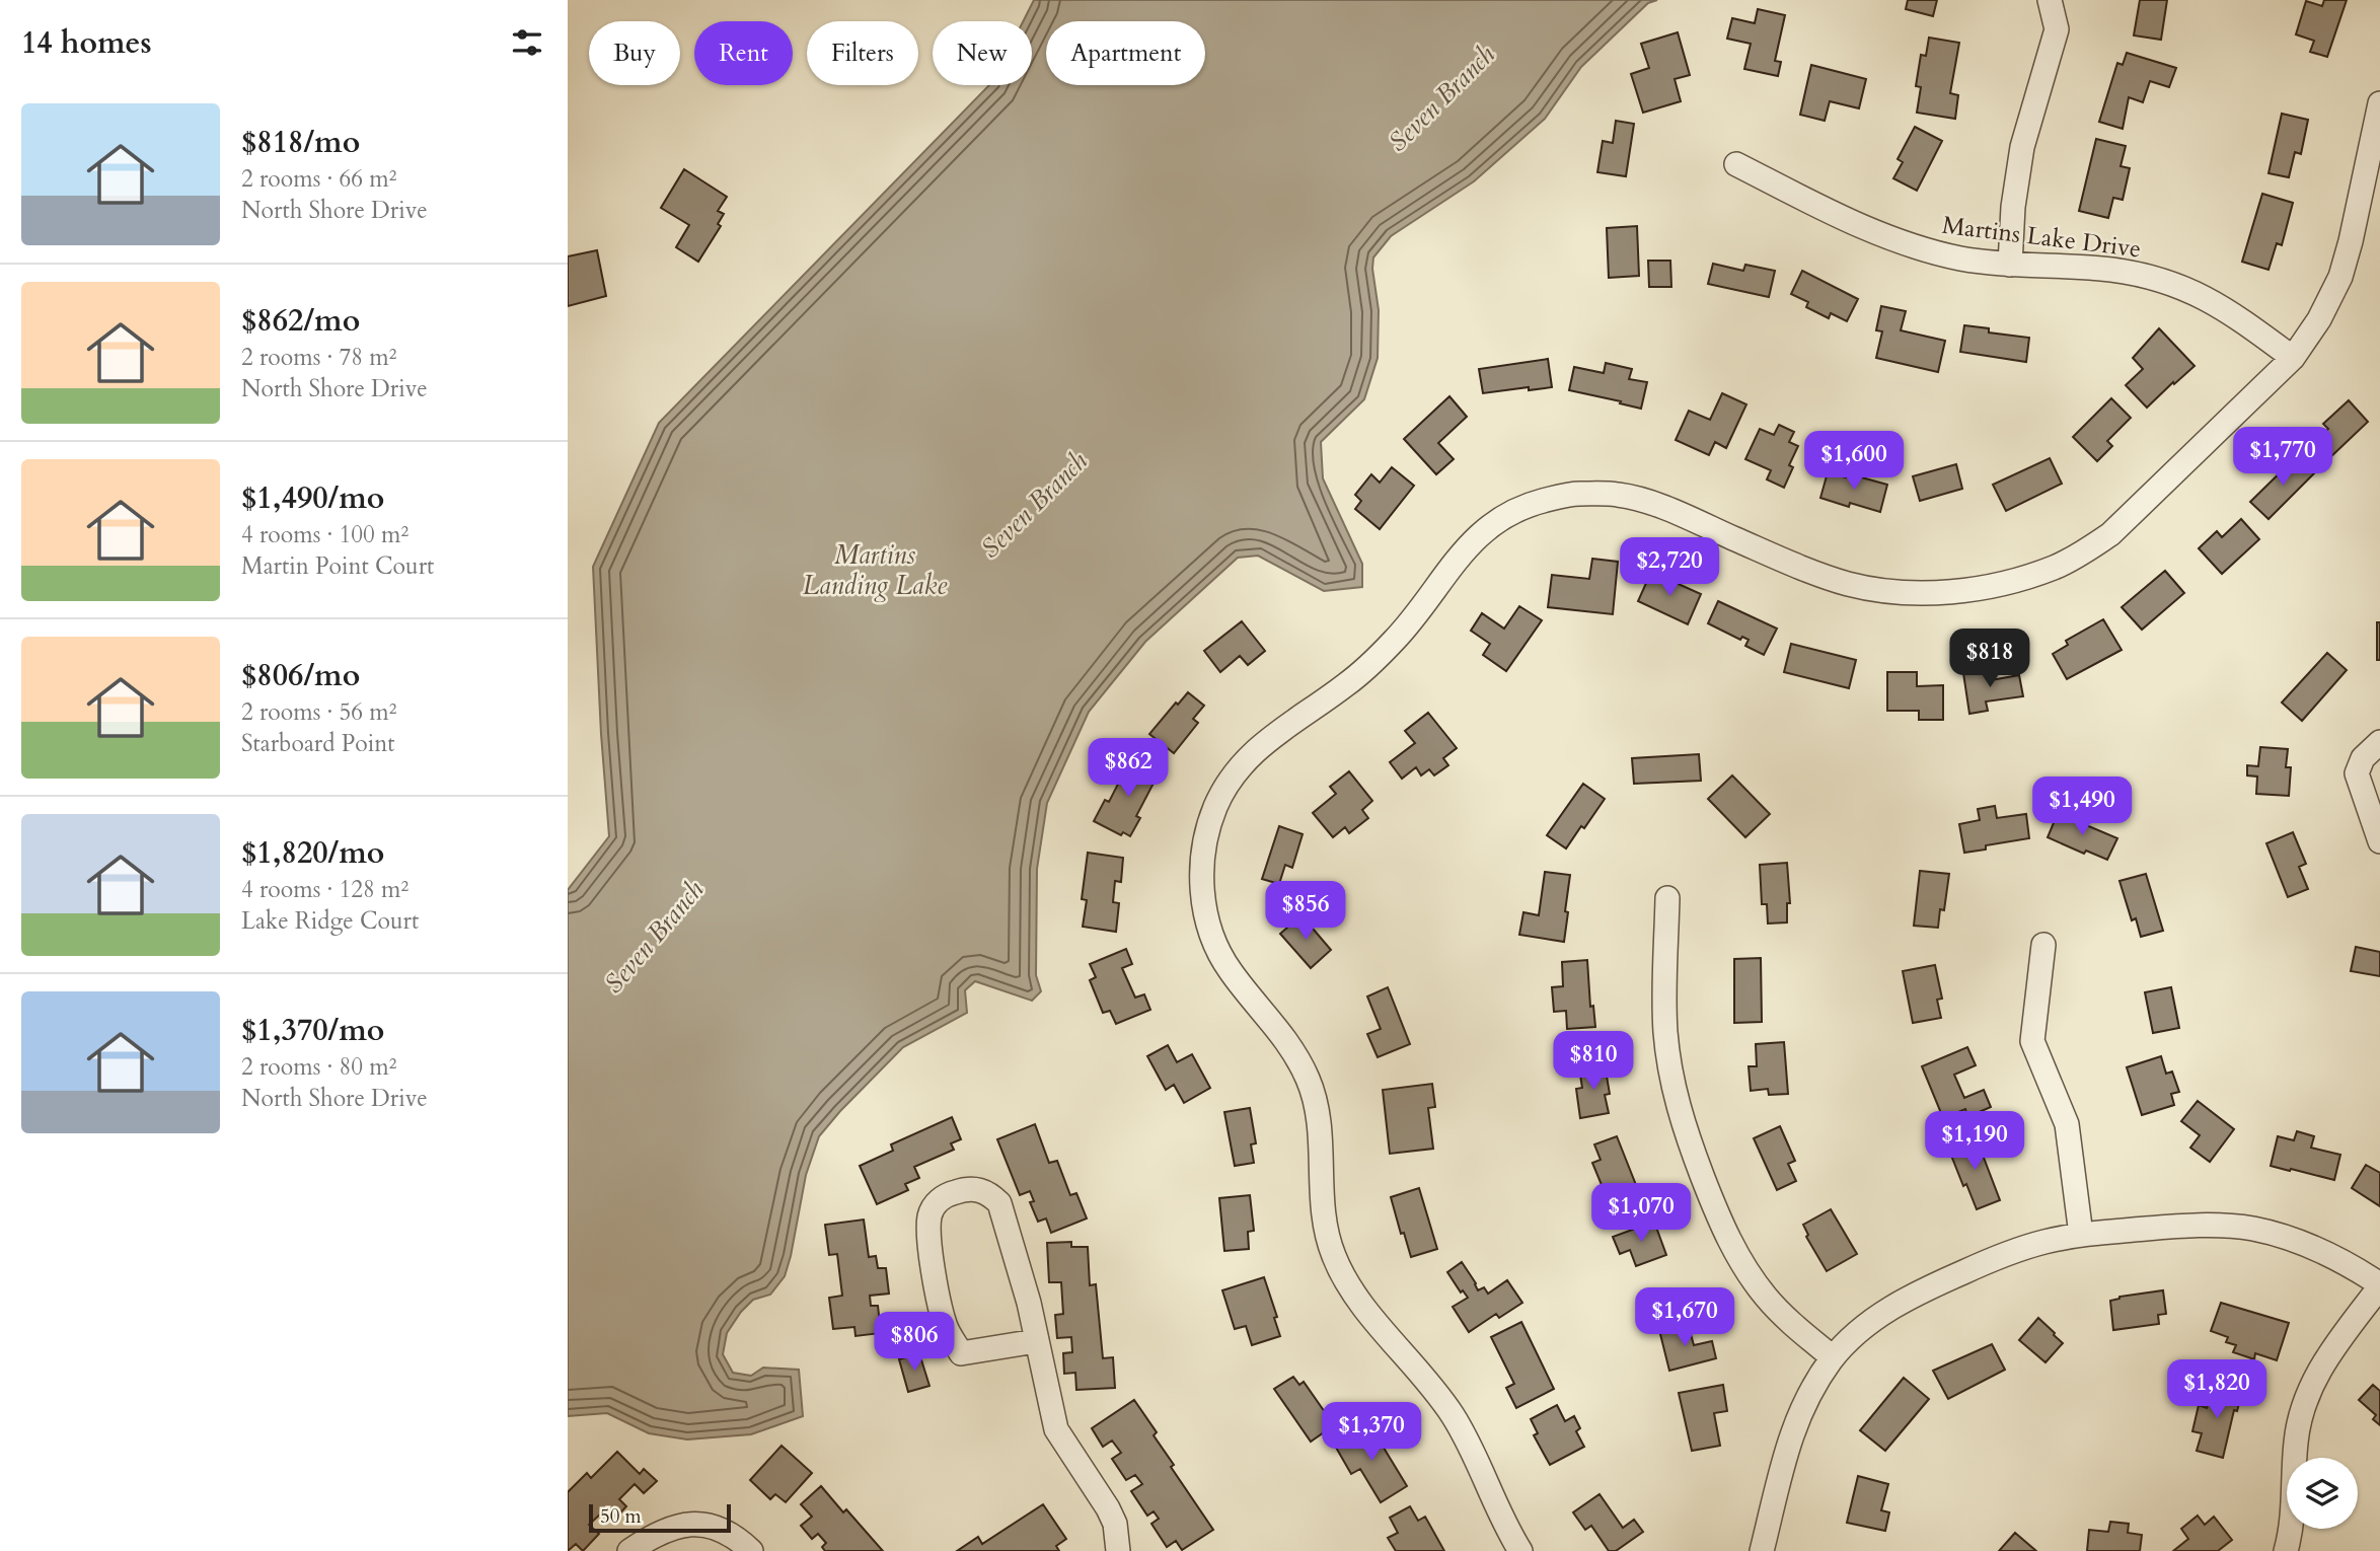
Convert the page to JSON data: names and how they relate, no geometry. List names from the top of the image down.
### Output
{
  "streets": {
    "street": ["Martins Lake Drive"]
  },
  "water": ["Seven Branch", "Martins Landing Lake"],
  "scale_bar": "50 m",
  "page": {
    "heading": "14 homes",
    "chip": [
      "Buy",
      "Rent",
      "Filters",
      "New",
      "Apartment"
    ],
    "list": [
      {
        "name": "$818/mo",
        "note": "2 rooms · 66 m² · North Shore Drive"
      },
      {
        "name": "$862/mo",
        "note": "2 rooms · 78 m² · North Shore Drive"
      },
      {
        "name": "$1,490/mo",
        "note": "4 rooms · 100 m² · Martin Point Court"
      },
      {
        "name": "$806/mo",
        "note": "2 rooms · 56 m² · Starboard Point"
      },
      {
        "name": "$1,820/mo",
        "note": "4 rooms · 128 m² · Lake Ridge Court"
      },
      {
        "name": "$1,370/mo",
        "note": "2 rooms · 80 m² · North Shore Drive"
      }
    ],
    "price": [
      "$1,770",
      "$1,600",
      "$2,720",
      "$818",
      "$862",
      "$1,490",
      "$856",
      "$810",
      "$1,190",
      "$1,070",
      "$1,670",
      "$806",
      "$1,820",
      "$1,370"
    ],
    "scale": "50 m"
  }
}
